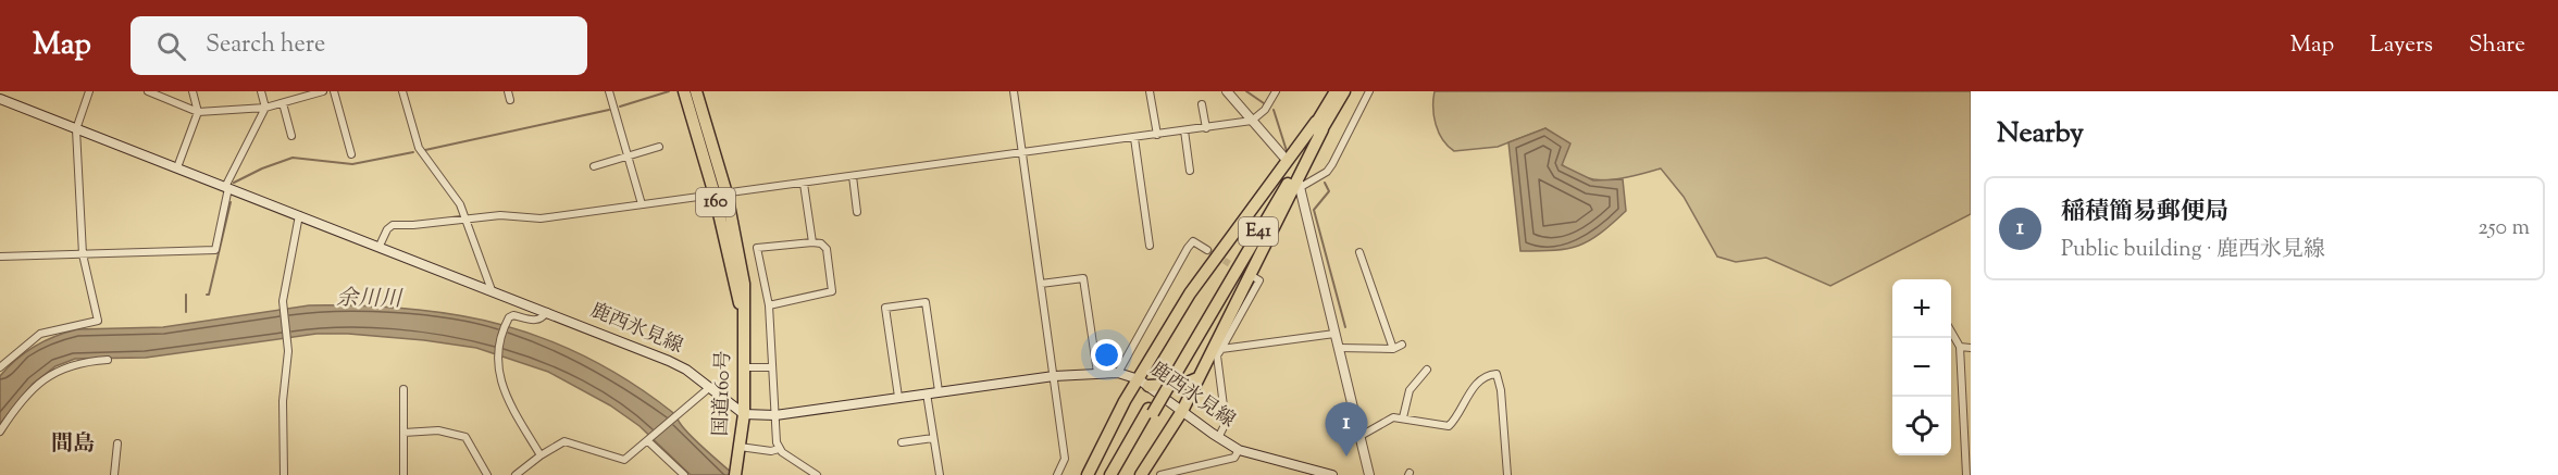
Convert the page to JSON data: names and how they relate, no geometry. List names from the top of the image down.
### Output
{
  "streets": {
    "highway": ["160", "E41", "国道160号"],
    "main road": ["鹿西氷見線"]
  },
  "crossings": [
    ["鹿西氷見線", "国道160号"]
  ],
  "districts": ["間島"],
  "water": ["余川川"],
  "page": {
    "header": "Map",
    "search": "Search here",
    "nav": ["Map", "Layers", "Share"],
    "heading": "Nearby",
    "list": [
      {
        "mark": "1",
        "name": "稲積簡易郵便局",
        "note": "Public building · 鹿西氷見線",
        "value": "250 m"
      }
    ],
    "map_buttons": ["+", "−"],
    "pins": "1"
  }
}
